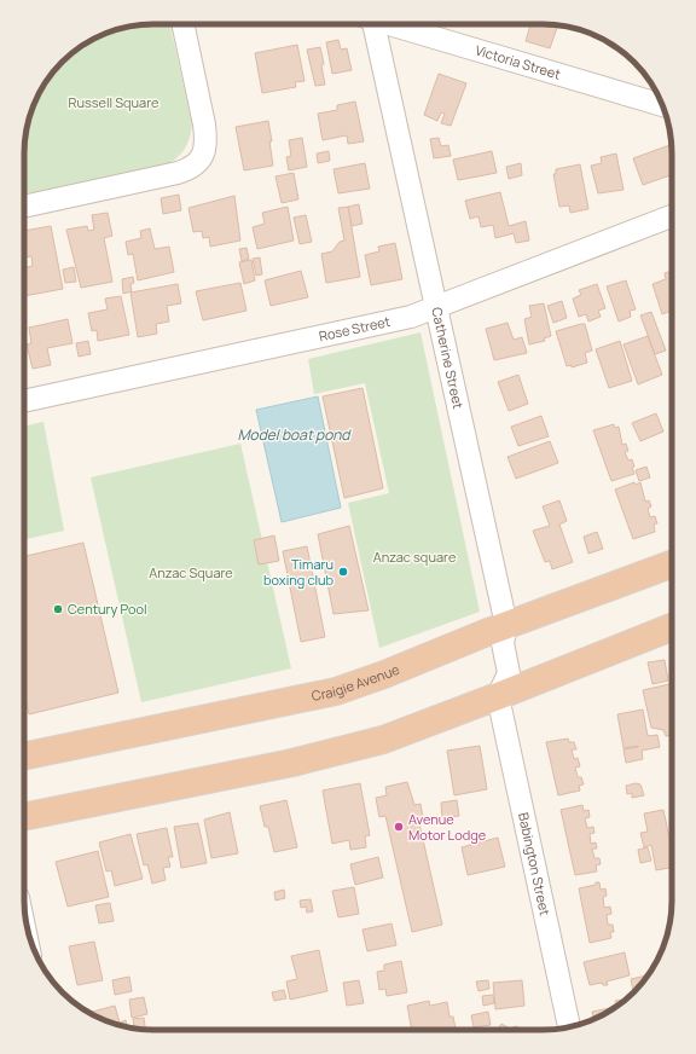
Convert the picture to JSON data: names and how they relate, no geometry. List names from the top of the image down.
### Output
{
  "streets": {
    "highway": ["Craigie Avenue"],
    "street": [
      "Victoria Street",
      "Rose Street",
      "Catherine Street",
      "Babington Street"
    ]
  },
  "crossings": [
    ["Rose Street", "Catherine Street"],
    ["Catherine Street", "Craigie Avenue"],
    ["Catherine Street", "Babington Street"]
  ],
  "water": ["Model boat pond"],
  "parks": ["Russell Square", "Anzac square", "Anzac Square"],
  "places": ["Timaru boxing club", "Century Pool", "Avenue Motor Lodge"]
}
